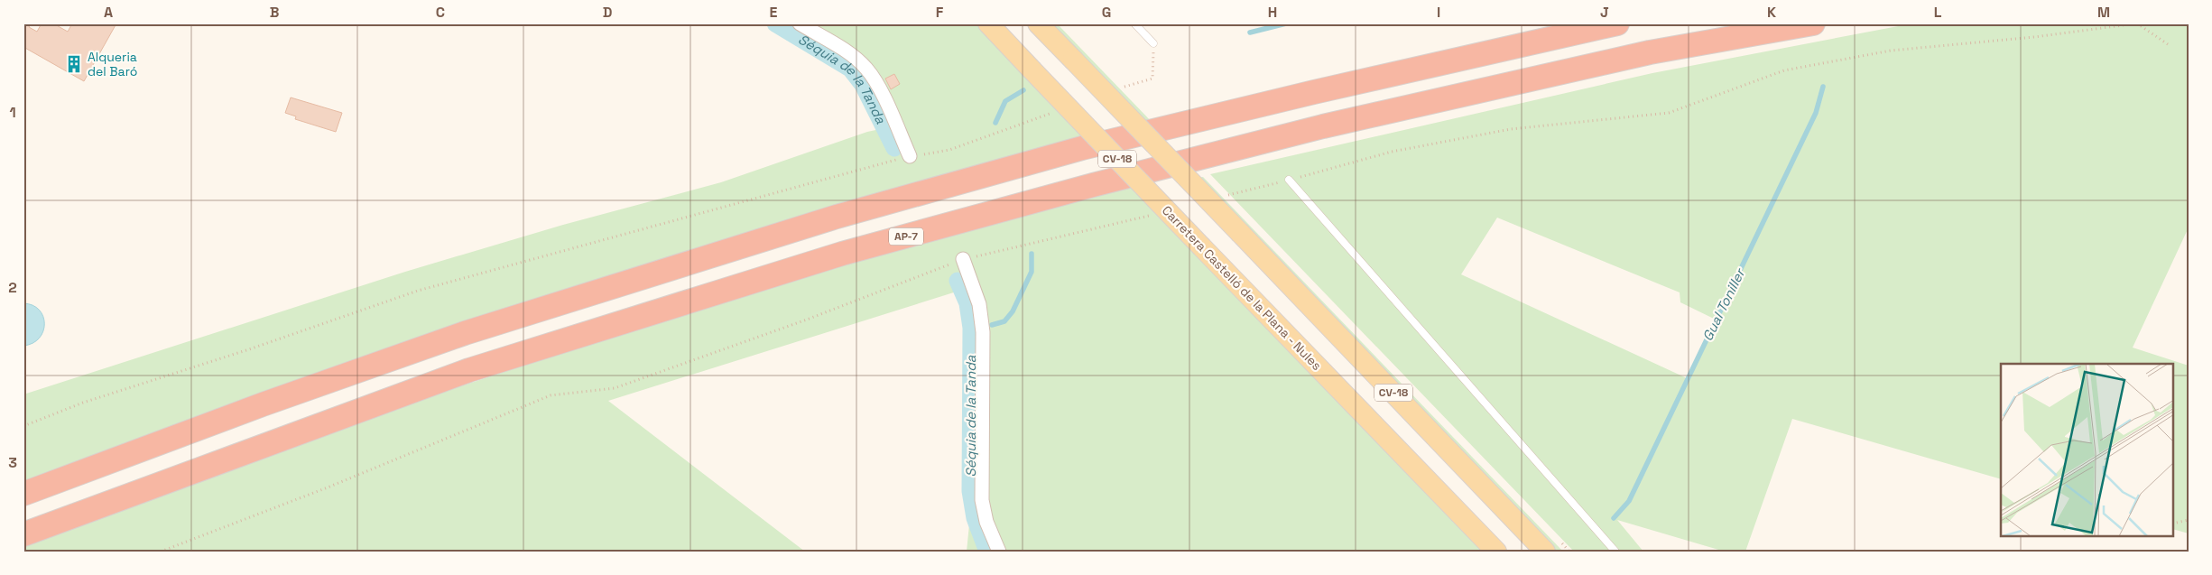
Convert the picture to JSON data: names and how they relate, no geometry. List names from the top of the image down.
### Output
{
  "streets": {
    "highway": ["AP-7"],
    "main road": ["CV-18", "Carretera Castelló de la Plana - Nules"]
  },
  "water": ["Séquia de la Tanda", "Gual Toniller"],
  "places": {
    "building": ["Alqueria del Baró"]
  },
  "grid": {
    "columns": [
      "A",
      "B",
      "C",
      "D",
      "E",
      "F",
      "G",
      "H",
      "I",
      "J",
      "K",
      "L",
      "M"
    ],
    "rows": ["1", "2", "3"]
  }
}
